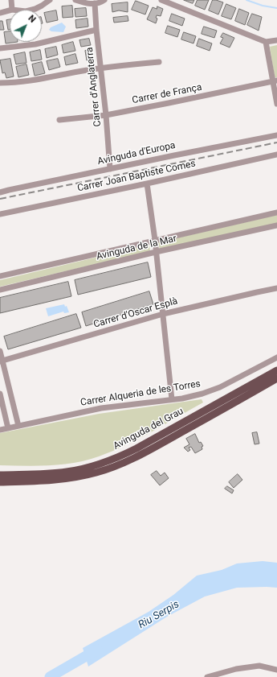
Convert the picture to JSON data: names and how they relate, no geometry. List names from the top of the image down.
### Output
{
  "streets": {
    "main road": ["Avinguda del Grau"],
    "street": [
      "Carrer d'Anglaterra",
      "Carrer de França",
      "Avinguda d'Europa",
      "Carrer Joan Baptiste Comes",
      "Avinguda de la Mar",
      "Carrer d'Oscar Esplà",
      "Carrer Alqueria de les Torres"
    ]
  },
  "crossings": [
    ["Carrer d'Anglaterra", "Carrer de França"],
    ["Carrer d'Anglaterra", "Avinguda d'Europa"]
  ],
  "water": ["Riu Serpis"],
  "north": "top right"
}
